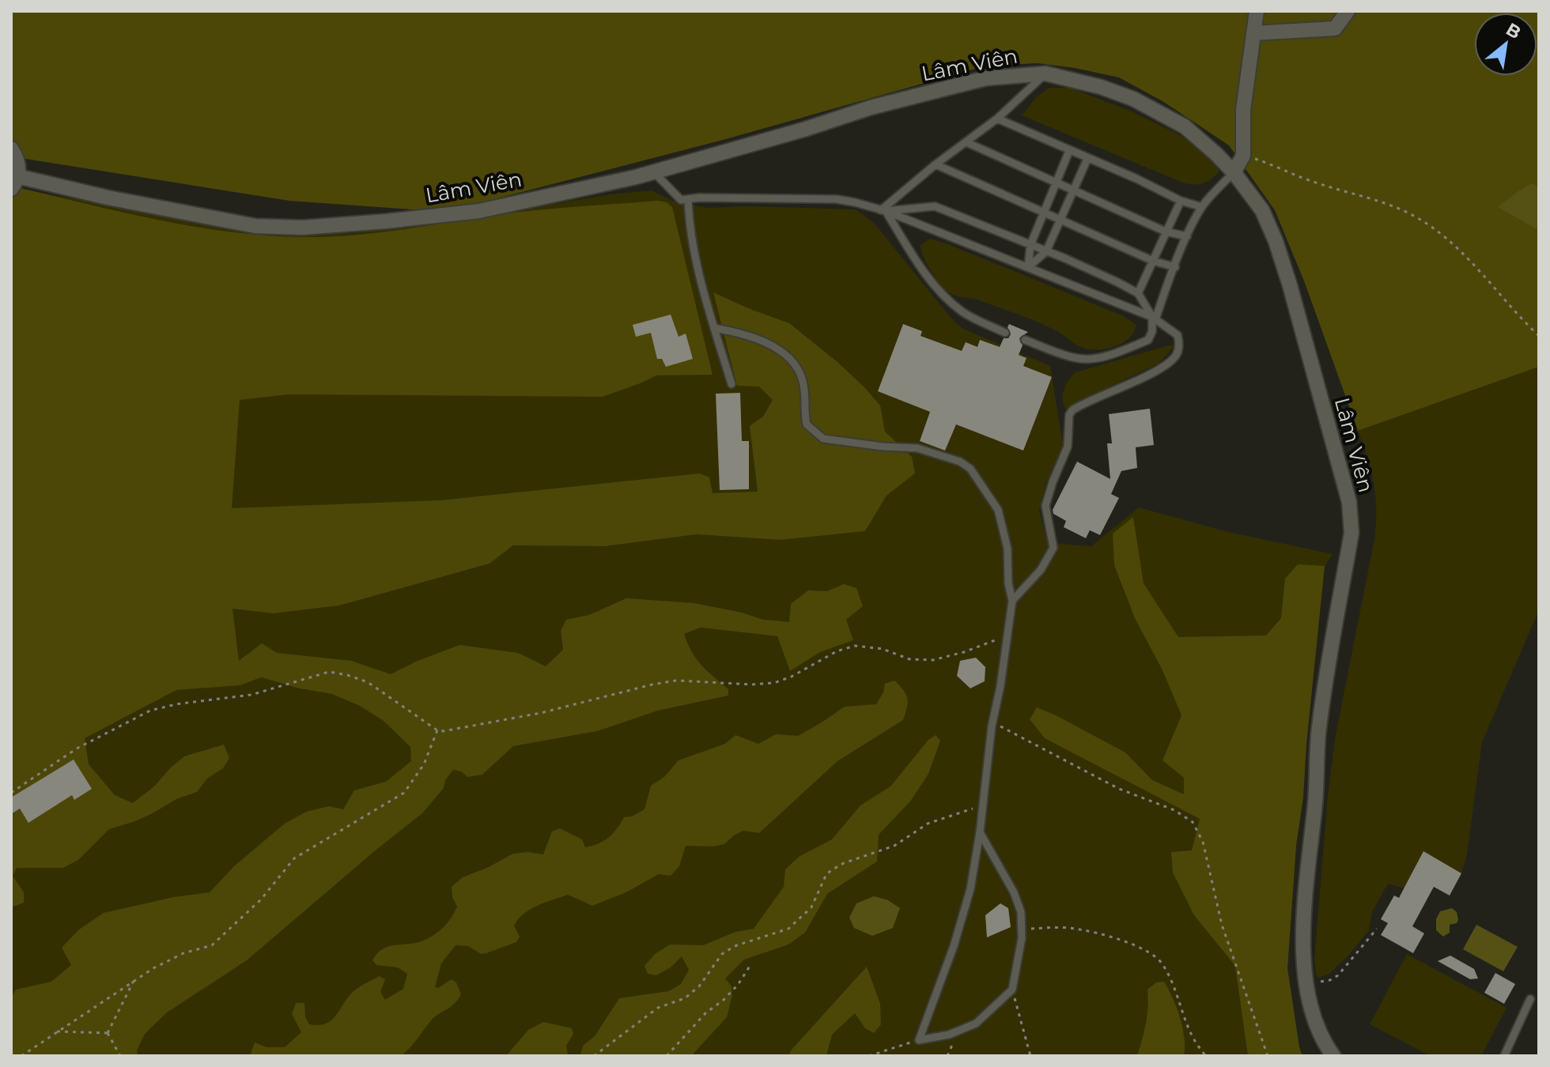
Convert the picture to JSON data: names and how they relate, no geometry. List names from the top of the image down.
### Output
{
  "streets": {
    "street": ["Lâm Viên"]
  },
  "north": "top right"
}
